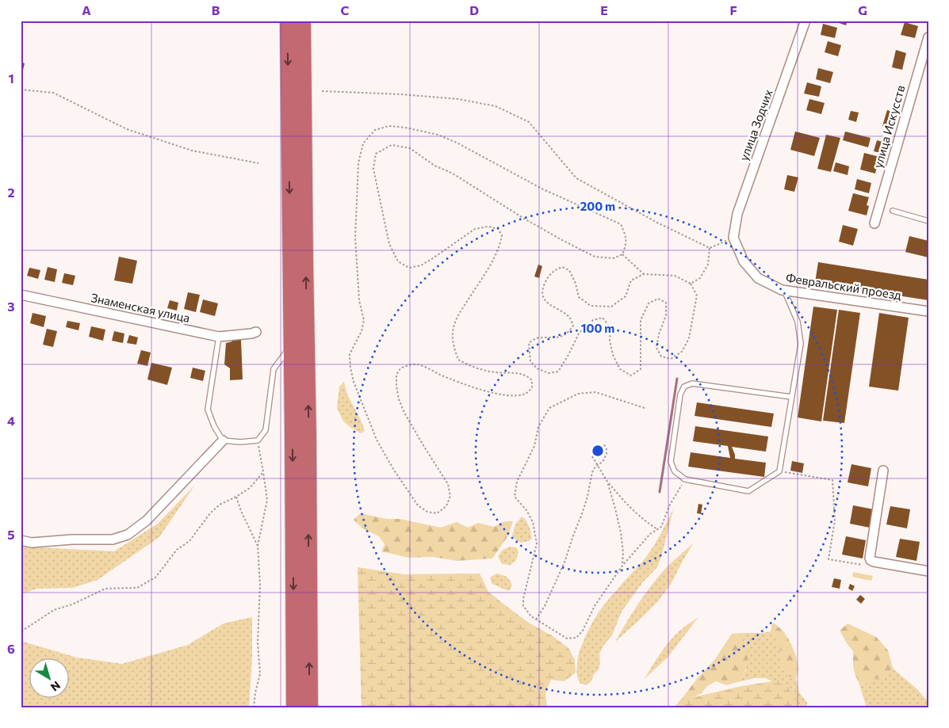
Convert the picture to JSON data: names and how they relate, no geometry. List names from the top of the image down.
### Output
{
  "streets": {
    "street": [
      "улица Зодчих",
      "улица Искусств",
      "Февральский проезд",
      "Знаменская улица"
    ]
  },
  "crossings": [
    ["улица Зодчих", "Февральский проезд"]
  ],
  "north": "bottom right",
  "grid": {
    "columns": [
      "A",
      "B",
      "C",
      "D",
      "E",
      "F",
      "G"
    ],
    "rows": [
      "1",
      "2",
      "3",
      "4",
      "5",
      "6"
    ]
  },
  "rings": ["200 m", "100 m"]
}
